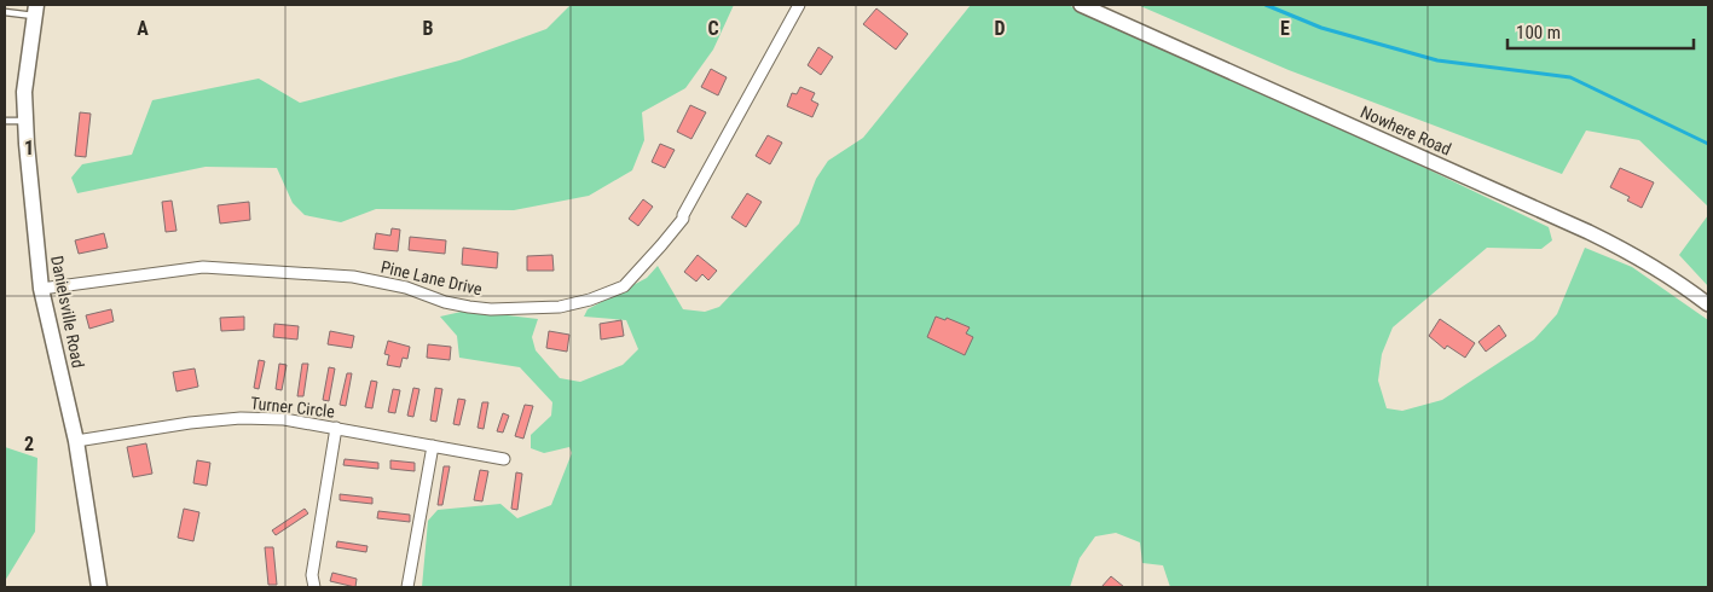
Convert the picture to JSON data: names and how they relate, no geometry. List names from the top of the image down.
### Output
{
  "streets": {
    "main road": ["Danielsville Road"],
    "street": ["Nowhere Road", "Pine Lane Drive", "Turner Circle"]
  },
  "crossings": [
    ["Pine Lane Drive", "Danielsville Road"],
    ["Danielsville Road", "Turner Circle"]
  ],
  "scale_bar": "100 m",
  "grid": {
    "columns": [
      "A",
      "B",
      "C",
      "D",
      "E"
    ],
    "rows": ["1", "2"]
  }
}
